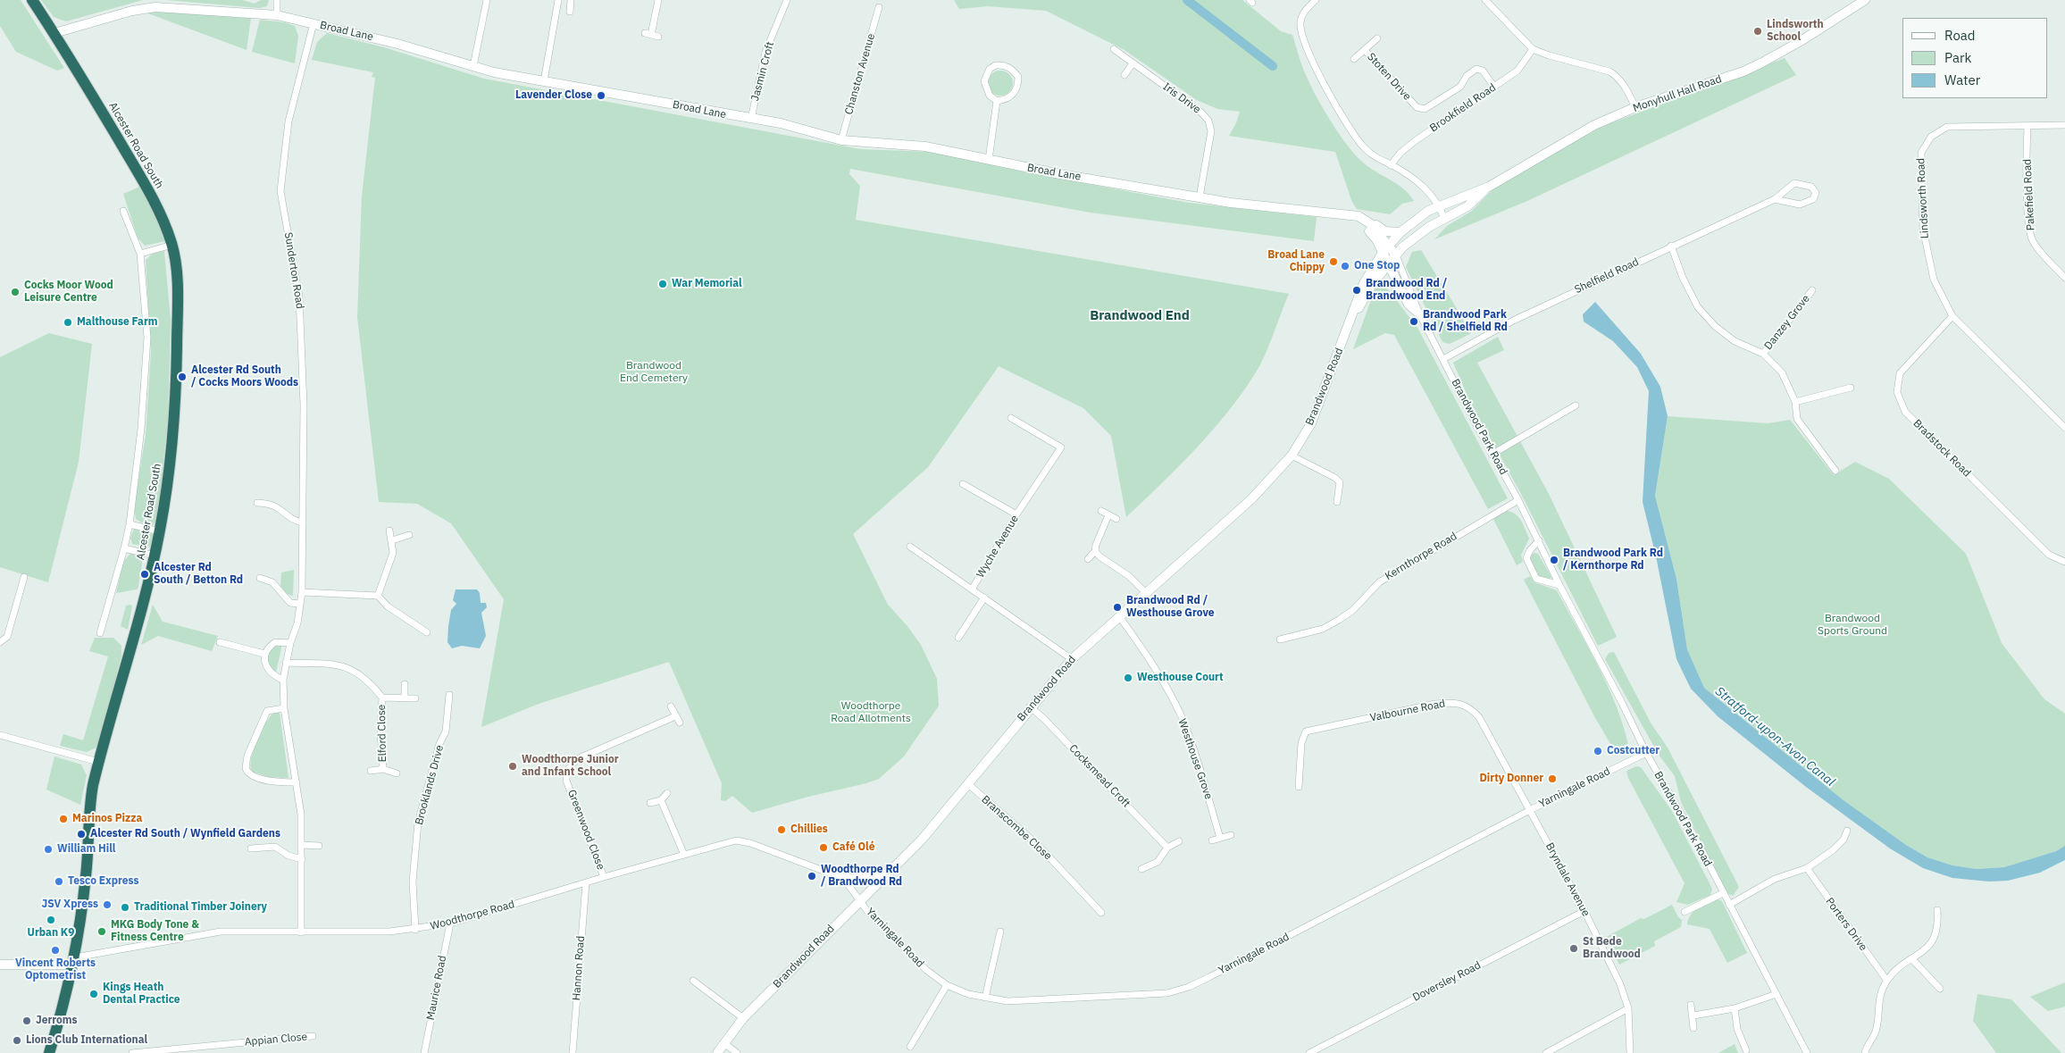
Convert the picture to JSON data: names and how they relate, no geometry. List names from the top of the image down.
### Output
{
  "streets": {
    "highway": ["Alcester Road South"],
    "street": [
      "Broad Lane",
      "Jasmin Croft",
      "Chanston Avenue",
      "Stoten Drive",
      "Monyhull Hall Road",
      "Iris Drive",
      "Brookfield Road",
      "Pakefield Road",
      "Lindsworth Road",
      "Sunderton Road",
      "Shelfield Road",
      "Danzey Grove",
      "Brandwood Road",
      "Brandwood Park Road",
      "Bradstock Road",
      "Wyche Avenue",
      "Kernthorpe Road",
      "Valbourne Road",
      "Elford Close",
      "Westhouse Grove",
      "Cocksmead Croft",
      "Brooklands Drive",
      "Yarningale Road",
      "Branscombe Close",
      "Greenwood Close",
      "Bryndale Avenue",
      "Woodthorpe Road",
      "Porters Drive",
      "Hannon Road",
      "Doversley Road",
      "Maurice Road",
      "Appian Close"
    ]
  },
  "crossings": [
    ["Broad Lane", "Jasmin Croft"],
    ["Broad Lane", "Chanston Avenue"],
    ["Broad Lane", "Monyhull Hall Road"],
    ["Broad Lane", "Iris Drive"],
    ["Broad Lane", "Alcester Road South"],
    ["Broad Lane", "Sunderton Road"],
    ["Broad Lane", "Brandwood Road"],
    ["Broad Lane", "Brandwood Park Road"],
    ["Stoten Drive", "Brookfield Road"],
    ["Monyhull Hall Road", "Brandwood Road"],
    ["Monyhull Hall Road", "Brandwood Park Road"],
    ["Alcester Road South", "Woodthorpe Road"],
    ["Pakefield Road", "Lindsworth Road"],
    ["Lindsworth Road", "Bradstock Road"],
    ["Sunderton Road", "Elford Close"],
    ["Sunderton Road", "Woodthorpe Road"],
    ["Shelfield Road", "Brandwood Park Road"],
    ["Brandwood Road", "Brandwood Park Road"],
    ["Brandwood Road", "Wyche Avenue"],
    ["Brandwood Road", "Westhouse Grove"],
    ["Brandwood Road", "Cocksmead Croft"],
    ["Brandwood Road", "Yarningale Road"],
    ["Brandwood Road", "Branscombe Close"],
    ["Brandwood Road", "Woodthorpe Road"],
    ["Brandwood Park Road", "Kernthorpe Road"],
    ["Brandwood Park Road", "Yarningale Road"],
    ["Valbourne Road", "Yarningale Road"],
    ["Valbourne Road", "Bryndale Avenue"],
    ["Brooklands Drive", "Woodthorpe Road"],
    ["Yarningale Road", "Bryndale Avenue"],
    ["Yarningale Road", "Woodthorpe Road"],
    ["Greenwood Close", "Woodthorpe Road"],
    ["Bryndale Avenue", "Doversley Road"],
    ["Woodthorpe Road", "Hannon Road"],
    ["Woodthorpe Road", "Maurice Road"]
  ],
  "districts": ["Brandwood End"],
  "water": ["Stratford-upon-Avon Canal"],
  "parks": ["Brandwood End Cemetery", "Brandwood Sports Ground", "Woodthorpe Road Allotments"],
  "places": [
    "Lindsworth School",
    "Lavender Close",
    "Broad Lane Chippy",
    "One Stop",
    "War Memorial",
    "Brandwood Rd / Brandwood End",
    "Cocks Moor Wood Leisure Centre",
    "Brandwood Park Rd / Shelfield Rd",
    "Malthouse Farm",
    "Alcester Rd South / Cocks Moors Woods",
    "Brandwood Park Rd / Kernthorpe Rd",
    "Alcester Rd South / Betton Rd",
    "Brandwood Rd / Westhouse Grove",
    "Westhouse Court",
    "Costcutter",
    "Woodthorpe Junior and Infant School",
    "Dirty Donner",
    "Marinos Pizza",
    "Chillies",
    "Alcester Rd South / Wynfield Gardens",
    "Café Olé",
    "William Hill",
    "Woodthorpe Rd / Brandwood Rd",
    "Tesco Express",
    "JSV Xpress",
    "Traditional Timber Joinery",
    "Urban K9",
    "MKG Body Tone & Fitness Centre",
    "St Bede Brandwood",
    "Vincent Roberts Optometrist",
    "Kings Heath Dental Practice",
    "Jerroms",
    "Lions Club International"
  ],
  "legend": ["Road", "Park", "Water"]
}
